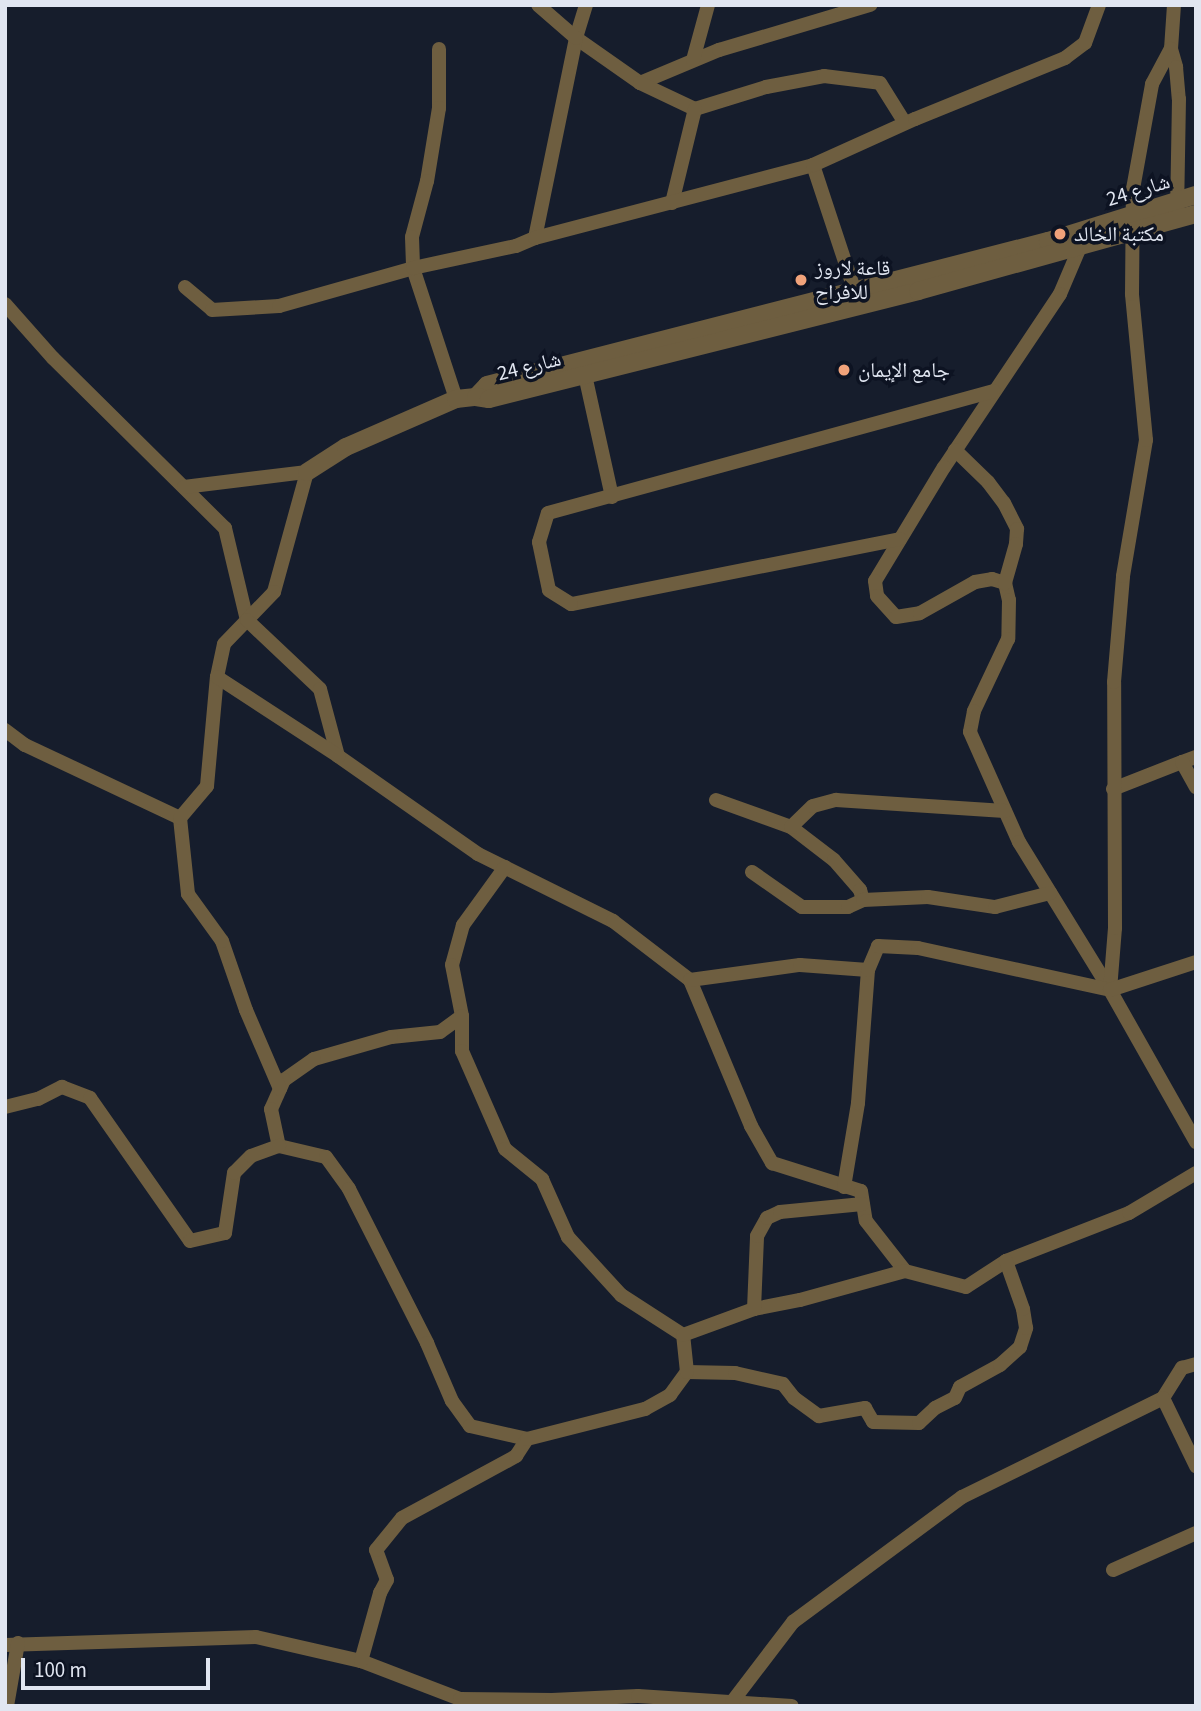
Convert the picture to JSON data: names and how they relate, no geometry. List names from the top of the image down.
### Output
{
  "streets": {
    "street": ["شارع 24"]
  },
  "places": ["مكتبة الخالد", "قاعة لاروز للافراح", "جامع الإيمان"],
  "scale_bar": "100 m"
}
